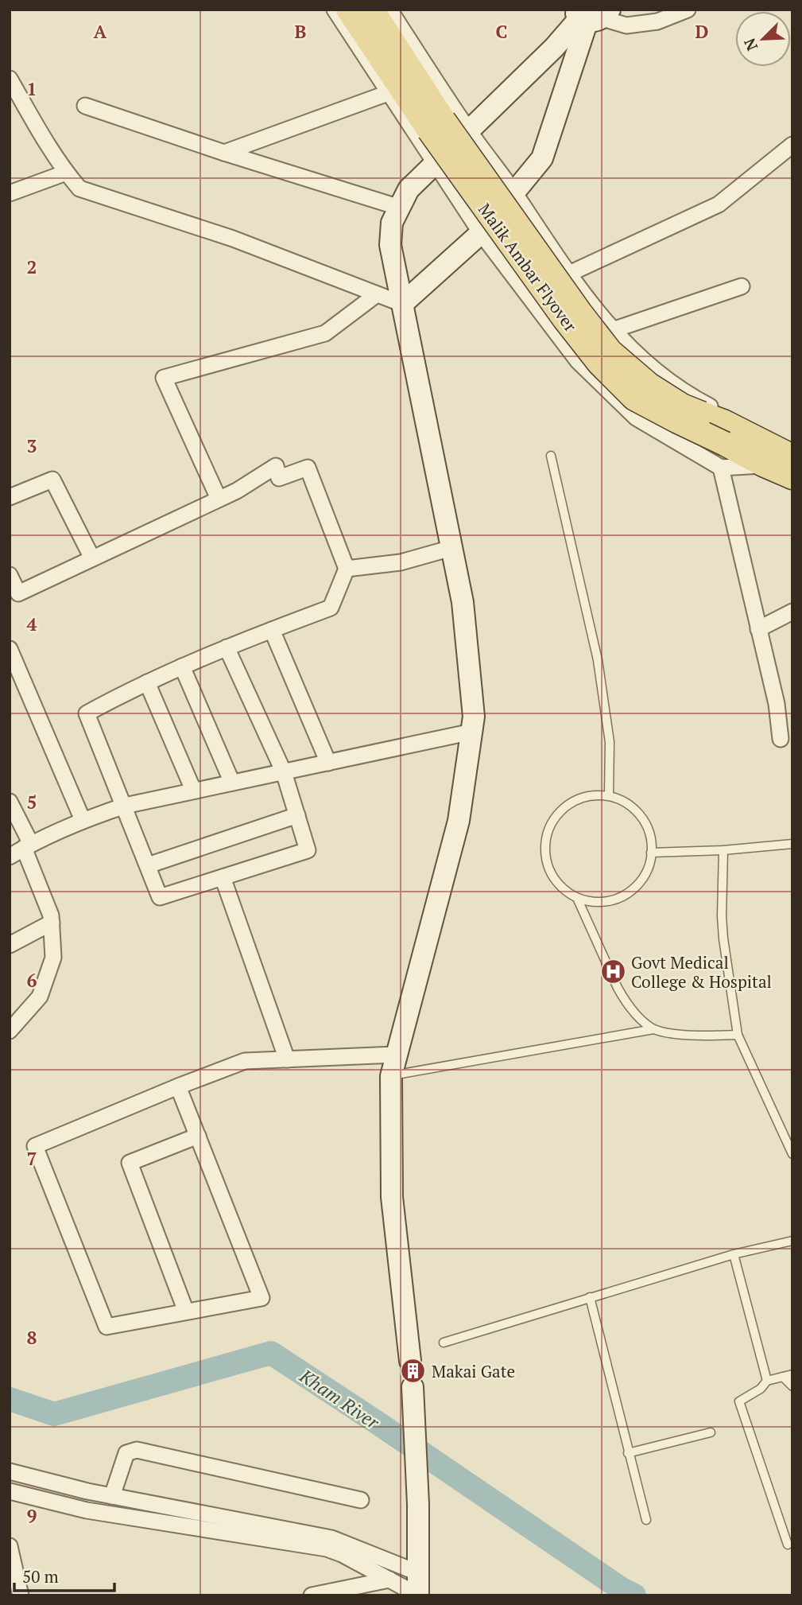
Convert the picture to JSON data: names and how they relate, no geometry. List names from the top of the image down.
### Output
{
  "streets": {
    "main road": ["Malik Ambar Flyover"]
  },
  "water": ["Kham River"],
  "places": {
    "hospital": ["Govt Medical College & Hospital"],
    "building": ["Makai Gate"]
  },
  "scale_bar": "50 m",
  "north": "bottom left",
  "grid": {
    "columns": [
      "A",
      "B",
      "C",
      "D"
    ],
    "rows": [
      "1",
      "2",
      "3",
      "4",
      "5",
      "6",
      "7",
      "8",
      "9"
    ]
  }
}
